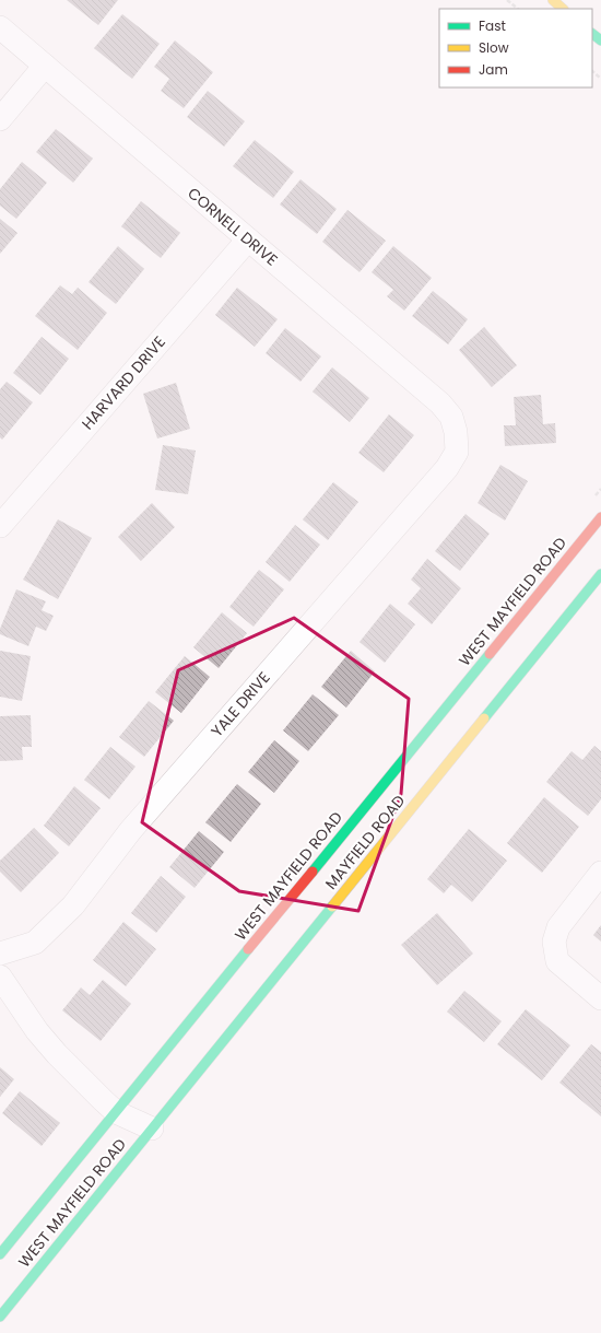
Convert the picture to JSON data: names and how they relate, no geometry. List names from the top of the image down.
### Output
{
  "streets": {
    "main road": ["WEST MAYFIELD ROAD", "MAYFIELD ROAD"],
    "street": ["CORNELL DRIVE", "HARVARD DRIVE", "YALE DRIVE"]
  },
  "crossings": [
    ["CORNELL DRIVE", "HARVARD DRIVE"],
    ["CORNELL DRIVE", "YALE DRIVE"],
    ["WEST MAYFIELD ROAD", "MAYFIELD ROAD"]
  ],
  "legend": ["Fast", "Slow", "Jam"]
}
